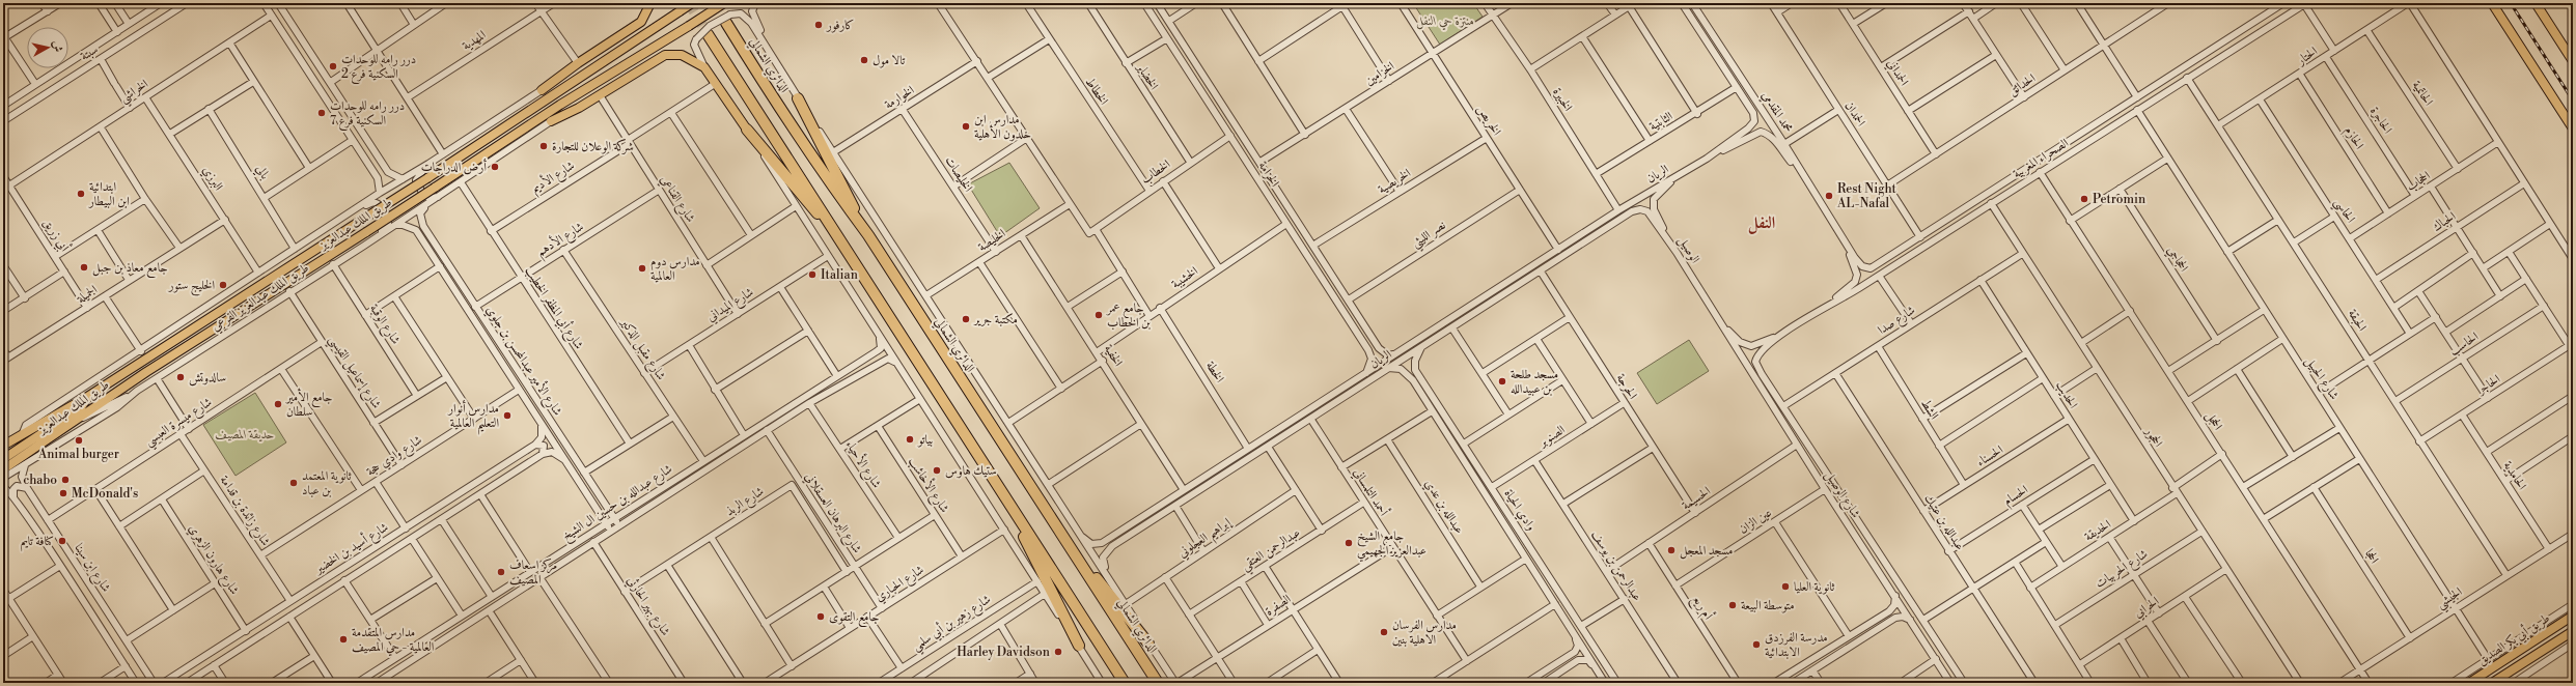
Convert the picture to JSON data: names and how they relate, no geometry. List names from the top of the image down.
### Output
{
  "streets": {
    "highway": ["الدائري الشمالي"],
    "main road": ["طريق الملك عبدالعزيز", "طريق أبي بكر الصديق"],
    "street": [
      "المهدية",
      "سبتة",
      "الحتار",
      "الحمداني",
      "الخزامين",
      "الخضاير",
      "الحدائق",
      "الخراشي",
      "الخطاط",
      "الحاتمية",
      "الخوارمة",
      "الخبيرة",
      "محمد المقدمي",
      "الحمدان",
      "الخريص",
      "الحاجرة",
      "الثابتية",
      "الحازم",
      "الصحراء المغربية",
      "بالي",
      "الخطاب",
      "الخليصات",
      "الخزامة",
      "الريان",
      "شارع الأديم",
      "البرزي",
      "الخريصية",
      "الحجاب",
      "شارع القناعي",
      "الحاسي",
      "الحباك",
      "نصر الليثي",
      "أبي زريق",
      "شارع الأدهم",
      "الخليصة",
      "الوصيل",
      "الحجاجي",
      "الخشيبة",
      "الجميلة",
      "طريق الملك عبدالعزيز الفرعي",
      "شارع الميداني",
      "شارع أبي المظفر الخطيب",
      "شارع صدا",
      "الحبقة",
      "شارع الوقبة",
      "الحاسب",
      "شارع مقبل الذكير",
      "الخفية",
      "شارع الأمير عبدالمحسن بن جلوي",
      "شارع إسماعيل القيسي",
      "الخطة",
      "شارع الحبيل",
      "الحاجر",
      "الحرجة",
      "الحديب",
      "الشط",
      "الحجل",
      "شارع ميسرة العبسي",
      "الصنوبر",
      "الحجور",
      "شارع وادي حجة",
      "الحسناء",
      "شارع الأحياء",
      "الحامدية",
      "شارع الأخاشب",
      "أحمد التلمساني",
      "شارع الوصيل",
      "الحسام",
      "الحسيمة",
      "شارع الربذ",
      "شارع عبدالله بن حسين ال الشيخ",
      "عبدالله بن عدي",
      "وادي الحياة",
      "شارع زائدة بن قدامة",
      "شارع البرهان العسقلاني",
      "عين الزان",
      "عبدالله بن عتيك",
      "الحديقة",
      "إبراهيم العجلوني",
      "شارع أسيد بن الخضير",
      "عبدالرحمن العتقي",
      "الحجا",
      "شارع هارون الزهري",
      "عبدالرحمن بن يوسف",
      "شارع ابن سينا",
      "شارع الحربيات",
      "شارع الحباري",
      "الجيشي",
      "الصفرة",
      "شارع بهير الحارثي",
      "أم ريع",
      "الحرابي",
      "شارع زهير بن أبي سلمي"
    ]
  },
  "crossings": [
    ["الحتار", "الحاتمية"],
    ["الحتار", "الحاجرة"],
    ["الحتار", "الحازم"],
    ["الحتار", "الحاسي"],
    ["الحتار", "الحبقة"],
    ["الدائري الشمالي", "الخوارمة"],
    ["الدائري الشمالي", "الخليصة"],
    ["الدائري الشمالي", "إبراهيم العجلوني"],
    ["الدائري الشمالي", "الصفرة"],
    ["الحمداني", "الحدائق"],
    ["الخزامين", "الخبيرة"],
    ["الخزامين", "الخريص"],
    ["الخزامين", "الخزامة"],
    ["الخضاير", "الخطاب"],
    ["الحدائق", "الحمدان"],
    ["الخراشي", "البرزي"],
    ["الخراشي", "أبي زريق"],
    ["الخطاط", "الخطاب"],
    ["الحاتمية", "الحجاب"],
    ["الخوارمة", "الخليصات"],
    ["الخبيرة", "الثابتية"],
    ["الخبيرة", "الريان"],
    ["محمد المقدمي", "الثابتية"],
    ["محمد المقدمي", "الصحراء المغربية"],
    ["محمد المقدمي", "الريان"],
    ["الحمدان", "الصحراء المغربية"],
    ["الخريص", "الريان"],
    ["الخريص", "الخريصية"],
    ["الخريص", "نصر الليثي"],
    ["الحاجرة", "الحجاب"],
    ["الحازم", "الحجاب"],
    ["الصحراء المغربية", "الحبقة"],
    ["الصحراء المغربية", "شارع الحبيل"],
    ["الصحراء المغربية", "الحجل"],
    ["الصحراء المغربية", "الحجور"],
    ["الصحراء المغربية", "شارع الوصيل"],
    ["بالي", "طريق الملك عبدالعزيز الفرعي"],
    ["الخطاب", "الخزامة"],
    ["الخليصات", "الخليصة"],
    ["الخزامة", "الريان"],
    ["الخزامة", "الخريصية"],
    ["الخزامة", "نصر الليثي"],
    ["الخزامة", "الخشيبة"],
    ["الريان", "الوصيل"],
    ["الريان", "الخفية"],
    ["الريان", "الخطة"],
    ["الريان", "الحرجة"],
    ["الريان", "أحمد التلمساني"],
    ["الريان", "وادي الحياة"],
    ["شارع الأديم", "شارع القناعي"],
    ["شارع الأديم", "شارع أبي المظفر الخطيب"],
    ["البرزي", "الجميلة"],
    ["البرزي", "طريق الملك عبدالعزيز الفرعي"],
    ["الحجاب", "الحاسي"],
    ["شارع القناعي", "شارع الأدهم"],
    ["شارع القناعي", "شارع الميداني"],
    ["الحاسي", "الحباك"],
    ["طريق الملك عبدالعزيز", "طريق الملك عبدالعزيز الفرعي"],
    ["أبي زريق", "الجميلة"],
    ["شارع الأدهم", "شارع أبي المظفر الخطيب"],
    ["شارع الأدهم", "شارع مقبل الذكير"],
    ["شارع الأدهم", "شارع الأمير عبدالمحسن بن جلوي"],
    ["الخليصة", "الخفية"],
    ["الوصيل", "شارع الوصيل"],
    ["الخشيبة", "الخفية"],
    ["الخشيبة", "الخطة"],
    ["طريق الملك عبدالعزيز الفرعي", "شارع أبي المظفر الخطيب"],
    ["طريق الملك عبدالعزيز الفرعي", "شارع الوقبة"],
    ["طريق الملك عبدالعزيز الفرعي", "شارع إسماعيل القيسي"],
    ["طريق الملك عبدالعزيز الفرعي", "شارع ابن سينا"],
    ["شارع الميداني", "شارع مقبل الذكير"],
    ["شارع صدا", "الحديب"],
    ["شارع صدا", "الشط"],
    ["شارع صدا", "الحجور"],
    ["شارع صدا", "شارع الوصيل"],
    ["شارع صدا", "عبدالله بن عتيك"],
    ["الحبقة", "الحاسب"],
    ["الحبقة", "الحاجر"],
    ["الحبقة", "الجيشي"],
    ["شارع مقبل الذكير", "شارع عبدالله بن حسين ال الشيخ"],
    ["شارع الأمير عبدالمحسن بن جلوي", "شارع وادي حجة"],
    ["شارع الأمير عبدالمحسن بن جلوي", "شارع عبدالله بن حسين ال الشيخ"],
    ["شارع إسماعيل القيسي", "شارع ميسرة العبسي"],
    ["شارع إسماعيل القيسي", "شارع وادي حجة"],
    ["شارع الحبيل", "الجيشي"],
    ["الحاجر", "الحامدية"],
    ["الحرجة", "الصنوبر"],
    ["الحرجة", "الحسيمة"],
    ["الحديب", "الحسناء"],
    ["الحديب", "الحسام"],
    ["الحديب", "الحديقة"],
    ["الشط", "الحسناء"],
    ["الحجل", "الجيشي"],
    ["شارع ميسرة العبسي", "شارع زائدة بن قدامة"],
    ["شارع ميسرة العبسي", "شارع ابن سينا"],
    ["الصنوبر", "وادي الحياة"],
    ["الصنوبر", "عبدالرحمن بن يوسف"],
    ["الحجور", "الحديقة"],
    ["الحجور", "شارع الحربيات"],
    ["الحجور", "الحرابي"],
    ["شارع وادي حجة", "شارع زائدة بن قدامة"],
    ["الحسناء", "عبدالله بن عتيك"],
    ["شارع الأحياء", "شارع عبدالله بن حسين ال الشيخ"],
    ["الحامدية", "الجيشي"],
    ["شارع الأخاشب", "شارع الحباري"],
    ["أحمد التلمساني", "عبدالرحمن العتقي"],
    ["أحمد التلمساني", "الصفرة"],
    ["شارع الوصيل", "الحسيمة"],
    ["شارع الوصيل", "عين الزان"],
    ["الحسام", "عبدالله بن عتيك"],
    ["الحسيمة", "عبدالرحمن بن يوسف"],
    ["الحسيمة", "أم ريع"],
    ["شارع الربذ", "شارع بهير الحارثي"],
    ["شارع عبدالله بن حسين ال الشيخ", "شارع البرهان العسقلاني"],
    ["شارع عبدالله بن حسين ال الشيخ", "شارع بهير الحارثي"],
    ["شارع زائدة بن قدامة", "شارع أسيد بن الخضير"],
    ["شارع البرهان العسقلاني", "شارع الحباري"],
    ["عين الزان", "أم ريع"],
    ["شارع أسيد بن الخضير", "شارع هارون الزهري"],
    ["الحجا", "الجيشي"]
  ],
  "districts": ["النفل"],
  "parks": ["منتزة حي النفل", "حديقة المصيف"],
  "places": [
    "كارفور",
    "تالا مول",
    "درر رامه للوحدات السكنية فرع 2",
    "درر رامه للوحدات السكنية فرع 7",
    "مدارس ابن خلدون الأهلية",
    "شركة الوعلان للتجارة",
    "أرض الدراجات",
    "ابتدائية ابن البيطار",
    "Rest Night AL-Nafal",
    "Petromin",
    "جامع معاذ بن جبل",
    "مدارس دوم العالمية",
    "Italian",
    "الخليج ستور",
    "جامع عمر بن الخطاب",
    "مكتبة جرير",
    "سالدوتش",
    "مسجد طلحة بن عبيدالله",
    "جامع الأمير سلطان",
    "مدارس أنوار التعليم العالمية",
    "بياتو",
    "Animal burger",
    "ستيك هاوس",
    "chabo",
    "ثانوية المعتمد بن عباد",
    "McDonald's",
    "كنافة تايم",
    "جامع الشيخ عبدالعزيز الجهيمي",
    "مسجد المعجل",
    "مركز اسعاف المصيف",
    "ثانوية العليا",
    "متوسطة البيعة",
    "جامع التقوى",
    "مدارس الفرسان الاهلية بنين",
    "مدارس المتقدمة العالمية - حي المصيف",
    "مدرسة الفرزدق الابتدائية",
    "Harley Davidson"
  ],
  "north": "right"
}
